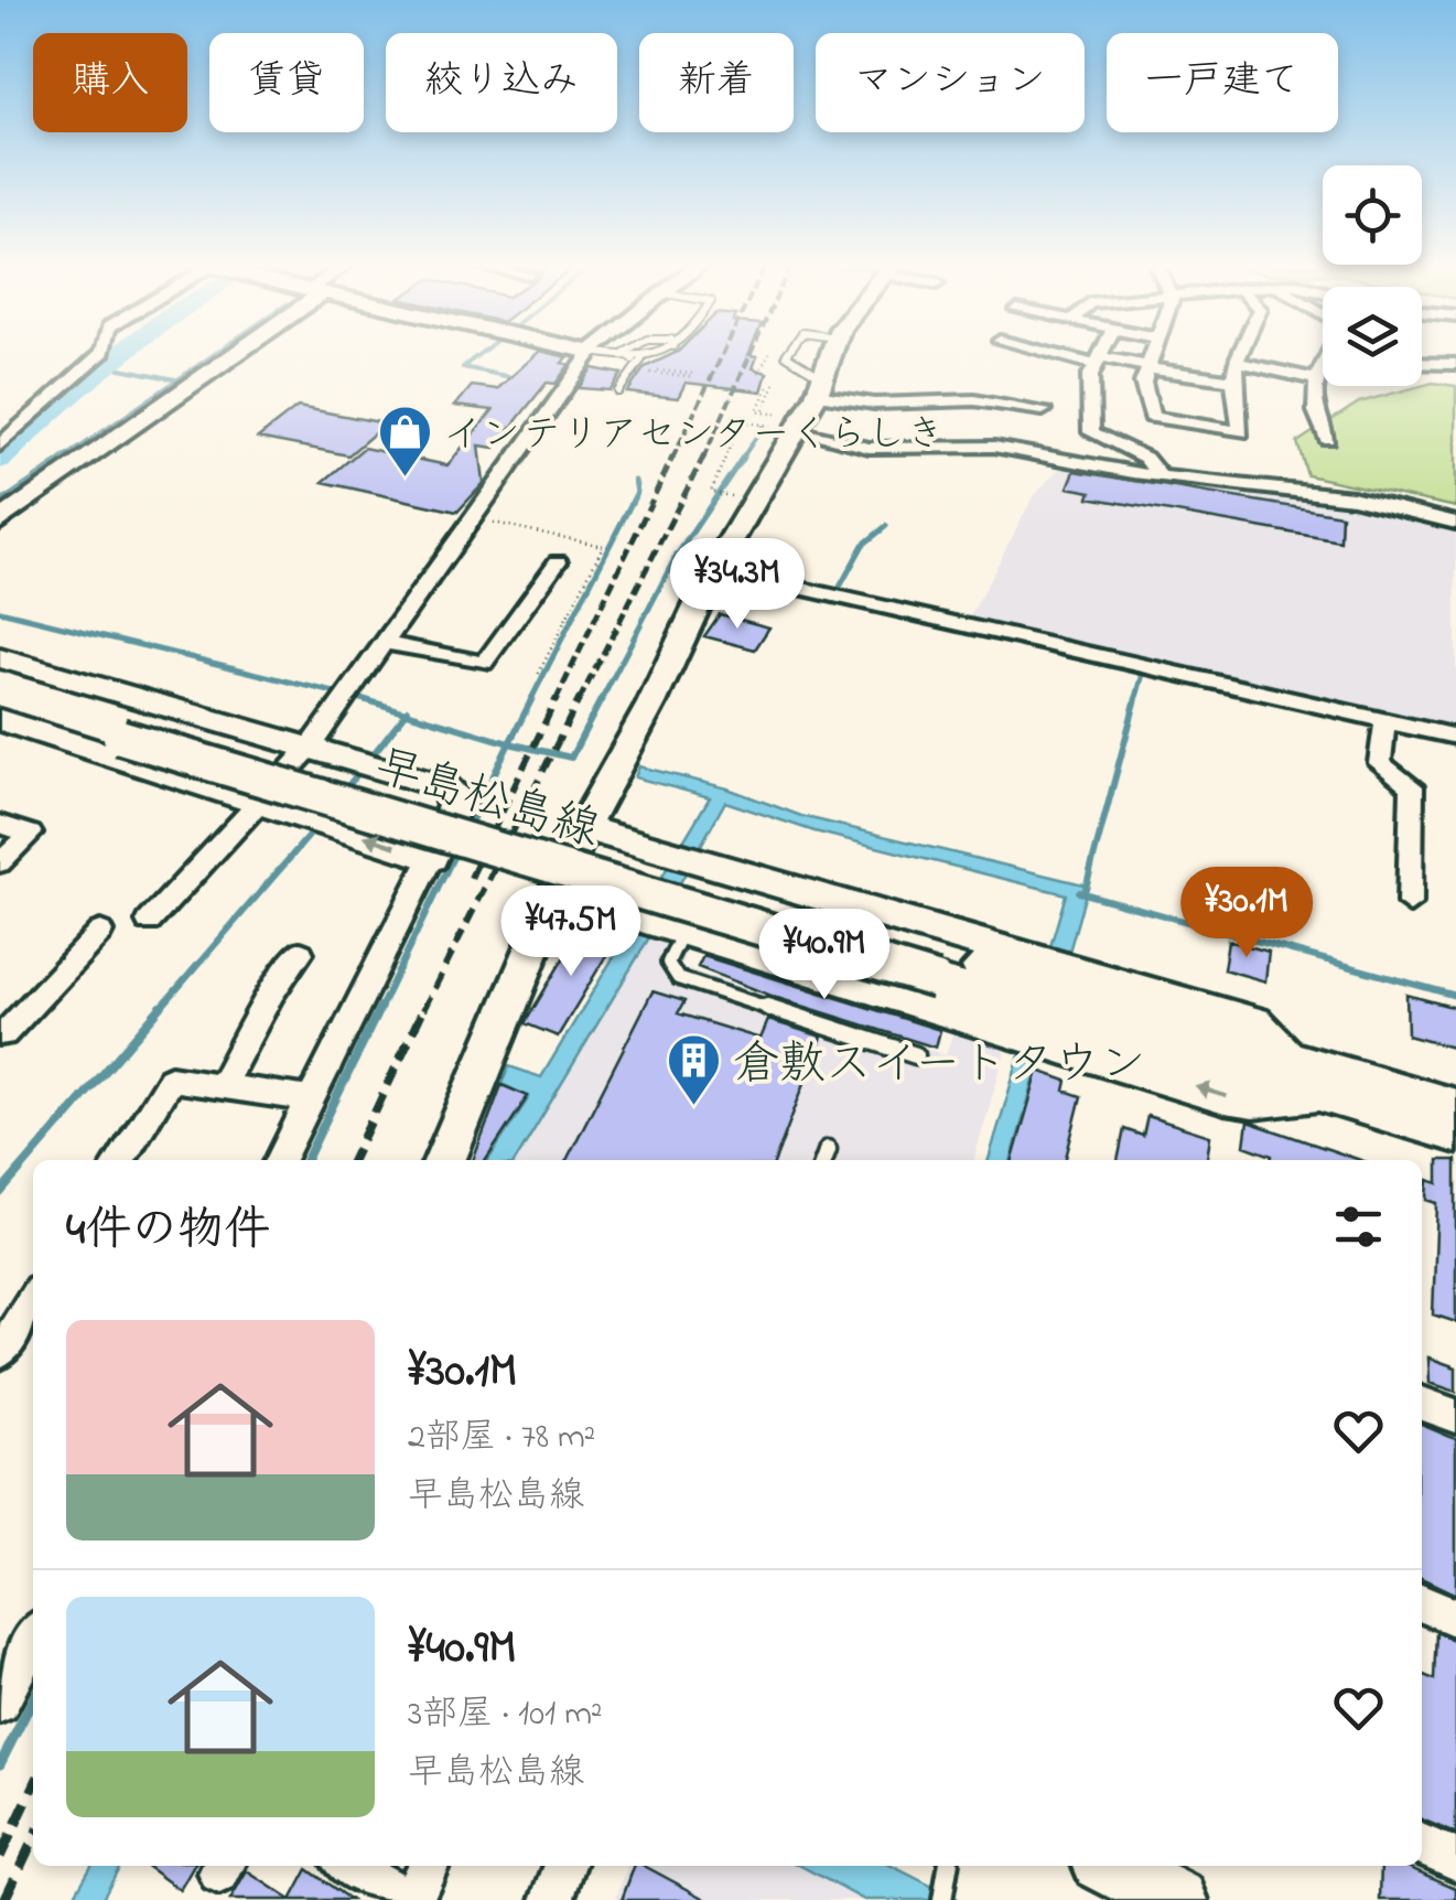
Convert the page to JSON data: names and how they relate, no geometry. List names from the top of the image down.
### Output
{
  "streets": {
    "main road": ["早島松島線"]
  },
  "places": {
    "shop": ["インテリアセンターくらしき"],
    "building": ["倉敷スイートタウン"]
  },
  "page": {
    "chip": [
      "購入",
      "賃貸",
      "絞り込み",
      "新着",
      "マンション",
      "一戸建て"
    ],
    "price": [
      "¥34.3M",
      "¥30.1M",
      "¥47.5M",
      "¥40.9M"
    ],
    "heading": "4件の物件",
    "list": [
      {
        "name": "¥30.1M",
        "note": "2部屋 · 78 m² · 早島松島線"
      },
      {
        "name": "¥40.9M",
        "note": "3部屋 · 101 m² · 早島松島線"
      }
    ]
  }
}
